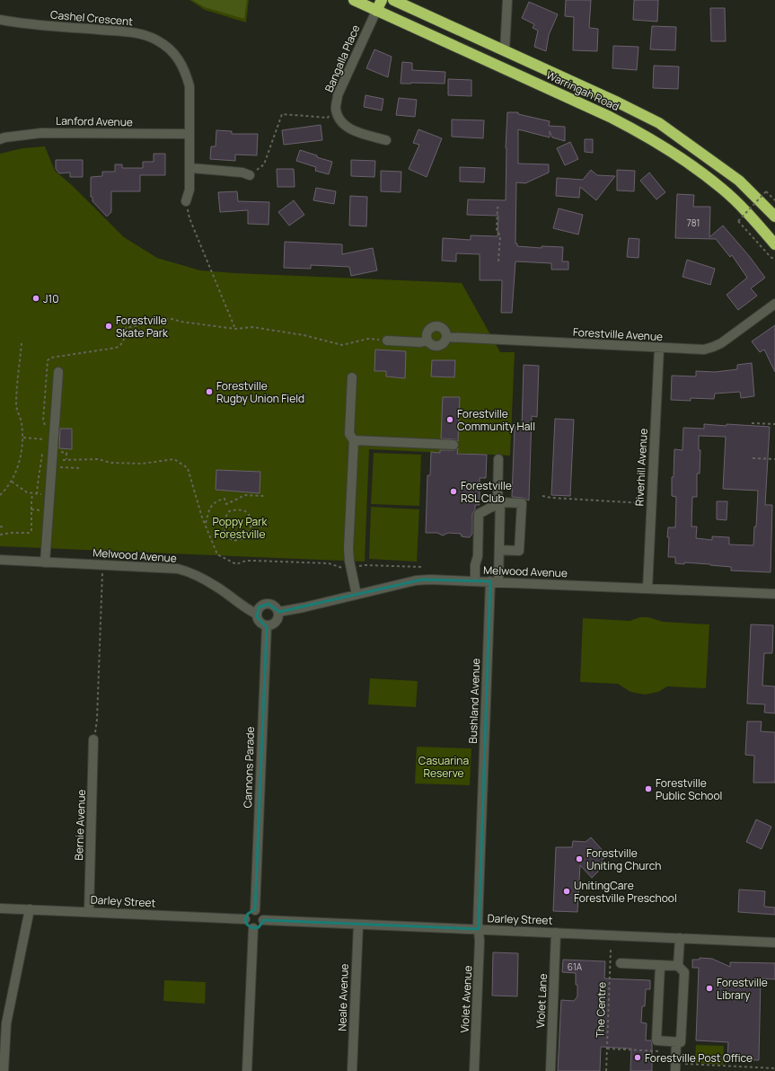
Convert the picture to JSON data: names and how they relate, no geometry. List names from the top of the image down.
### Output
{
  "streets": {
    "highway": ["Bangalla Place", "Warringah Road"],
    "street": [
      "Cashel Crescent",
      "Lanford Avenue",
      "Forestville Avenue",
      "Riverhill Avenue",
      "Melwood Avenue",
      "Bushland Avenue",
      "Cannons Parade",
      "Bernie Avenue",
      "Darley Street",
      "Neale Avenue",
      "Violet Avenue",
      "Violet Lane"
    ],
    "path": ["The Centre"]
  },
  "crossings": [
    ["Cashel Crescent", "Lanford Avenue"],
    ["Bangalla Place", "Warringah Road"],
    ["Forestville Avenue", "Riverhill Avenue"],
    ["Riverhill Avenue", "Melwood Avenue"],
    ["Melwood Avenue", "Bushland Avenue"],
    ["Melwood Avenue", "Cannons Parade"],
    ["Bushland Avenue", "Darley Street"],
    ["Bushland Avenue", "Violet Avenue"],
    ["Cannons Parade", "Darley Street"],
    ["Bernie Avenue", "Darley Street"],
    ["Darley Street", "Neale Avenue"],
    ["Darley Street", "Violet Avenue"],
    ["Darley Street", "Violet Lane"]
  ],
  "parks": ["Poppy Park Forestville", "Casuarina Reserve"],
  "places": [
    "J10",
    "Forestville Skate Park",
    "Forestville Rugby Union Field",
    "Forestville Community Hall",
    "Forestville RSL Club",
    "Forestville Public School",
    "Forestville Uniting Church",
    "UnitingCare Forestville Preschool",
    "Forestville Library",
    "Forestville Post Office"
  ],
  "house_numbers": ["781", "61A"]
}
